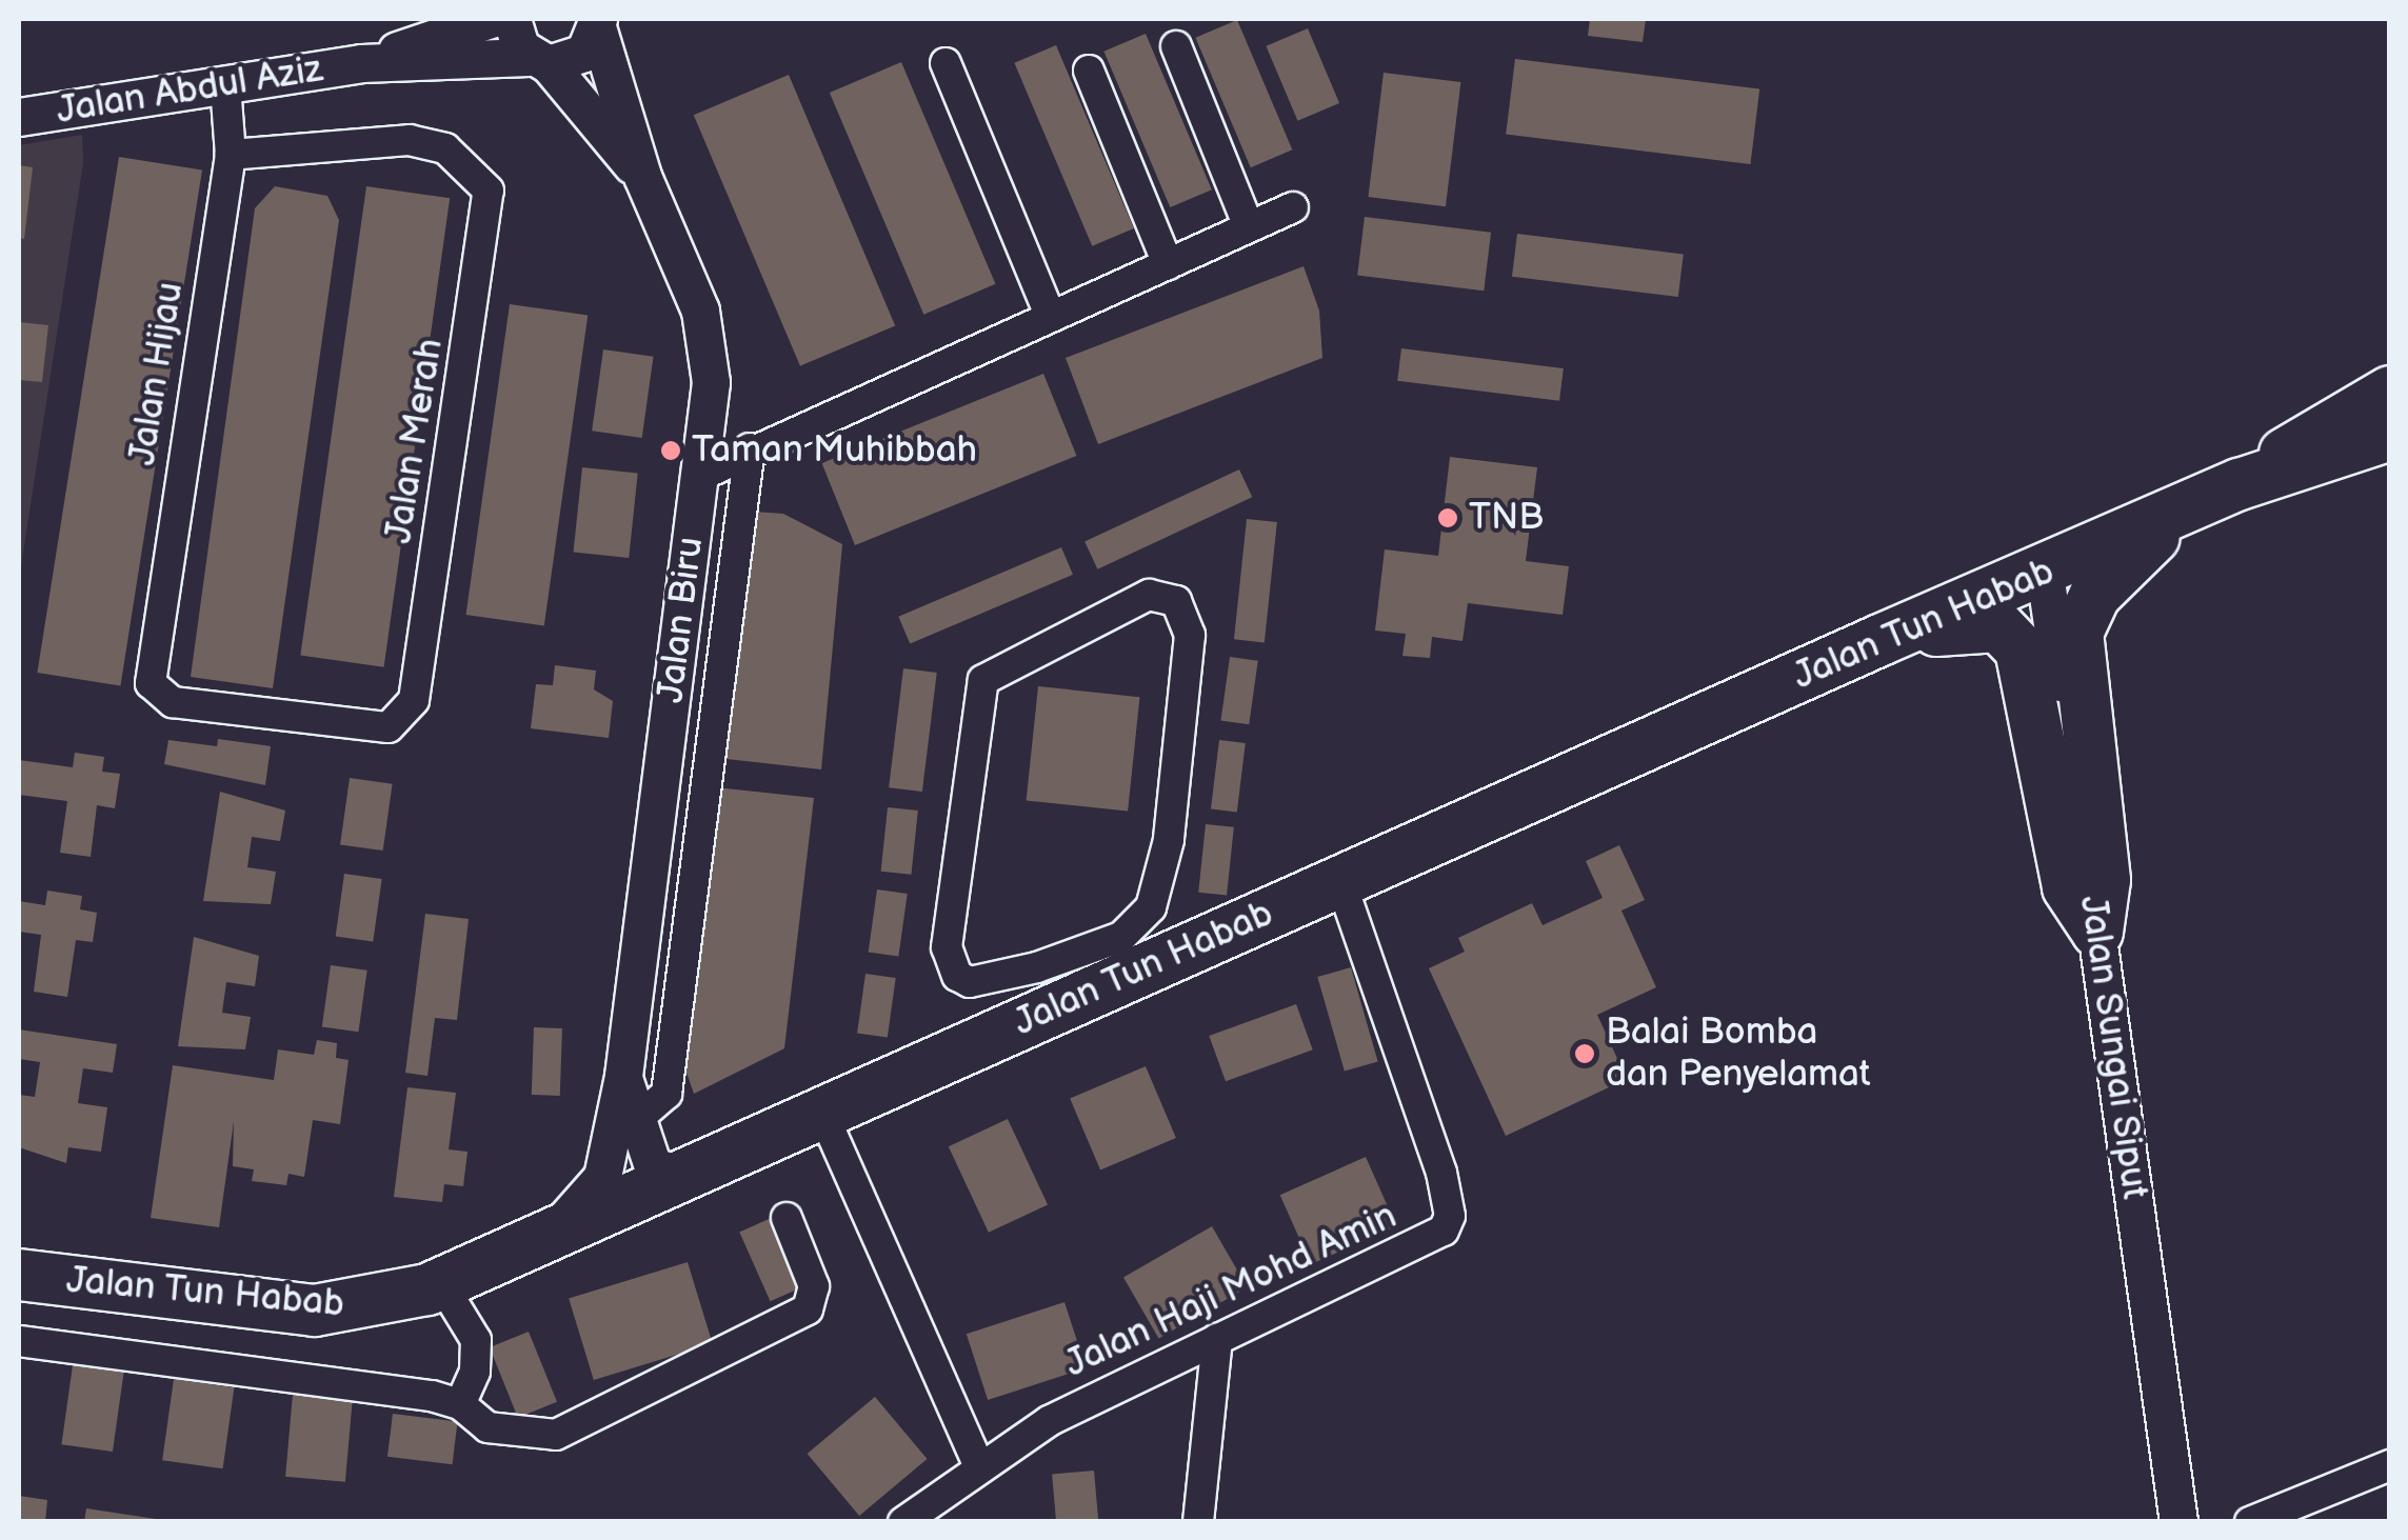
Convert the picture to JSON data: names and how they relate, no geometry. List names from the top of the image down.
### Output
{
  "streets": {
    "highway": ["Jalan Tun Habab"],
    "street": [
      "Jalan Abdul Aziz",
      "Jalan Hijau",
      "Jalan Merah",
      "Jalan Biru",
      "Jalan Sungai Siput",
      "Jalan Haji Mohd Amin"
    ]
  },
  "crossings": [
    ["Jalan Abdul Aziz", "Jalan Hijau"],
    ["Jalan Hijau", "Jalan Merah"],
    ["Jalan Biru", "Jalan Tun Habab"],
    ["Jalan Tun Habab", "Jalan Sungai Siput"],
    ["Jalan Tun Habab", "Jalan Haji Mohd Amin"]
  ],
  "places": ["Taman Muhibbah", "TNB", "Balai Bomba dan Penyelamat"]
}
